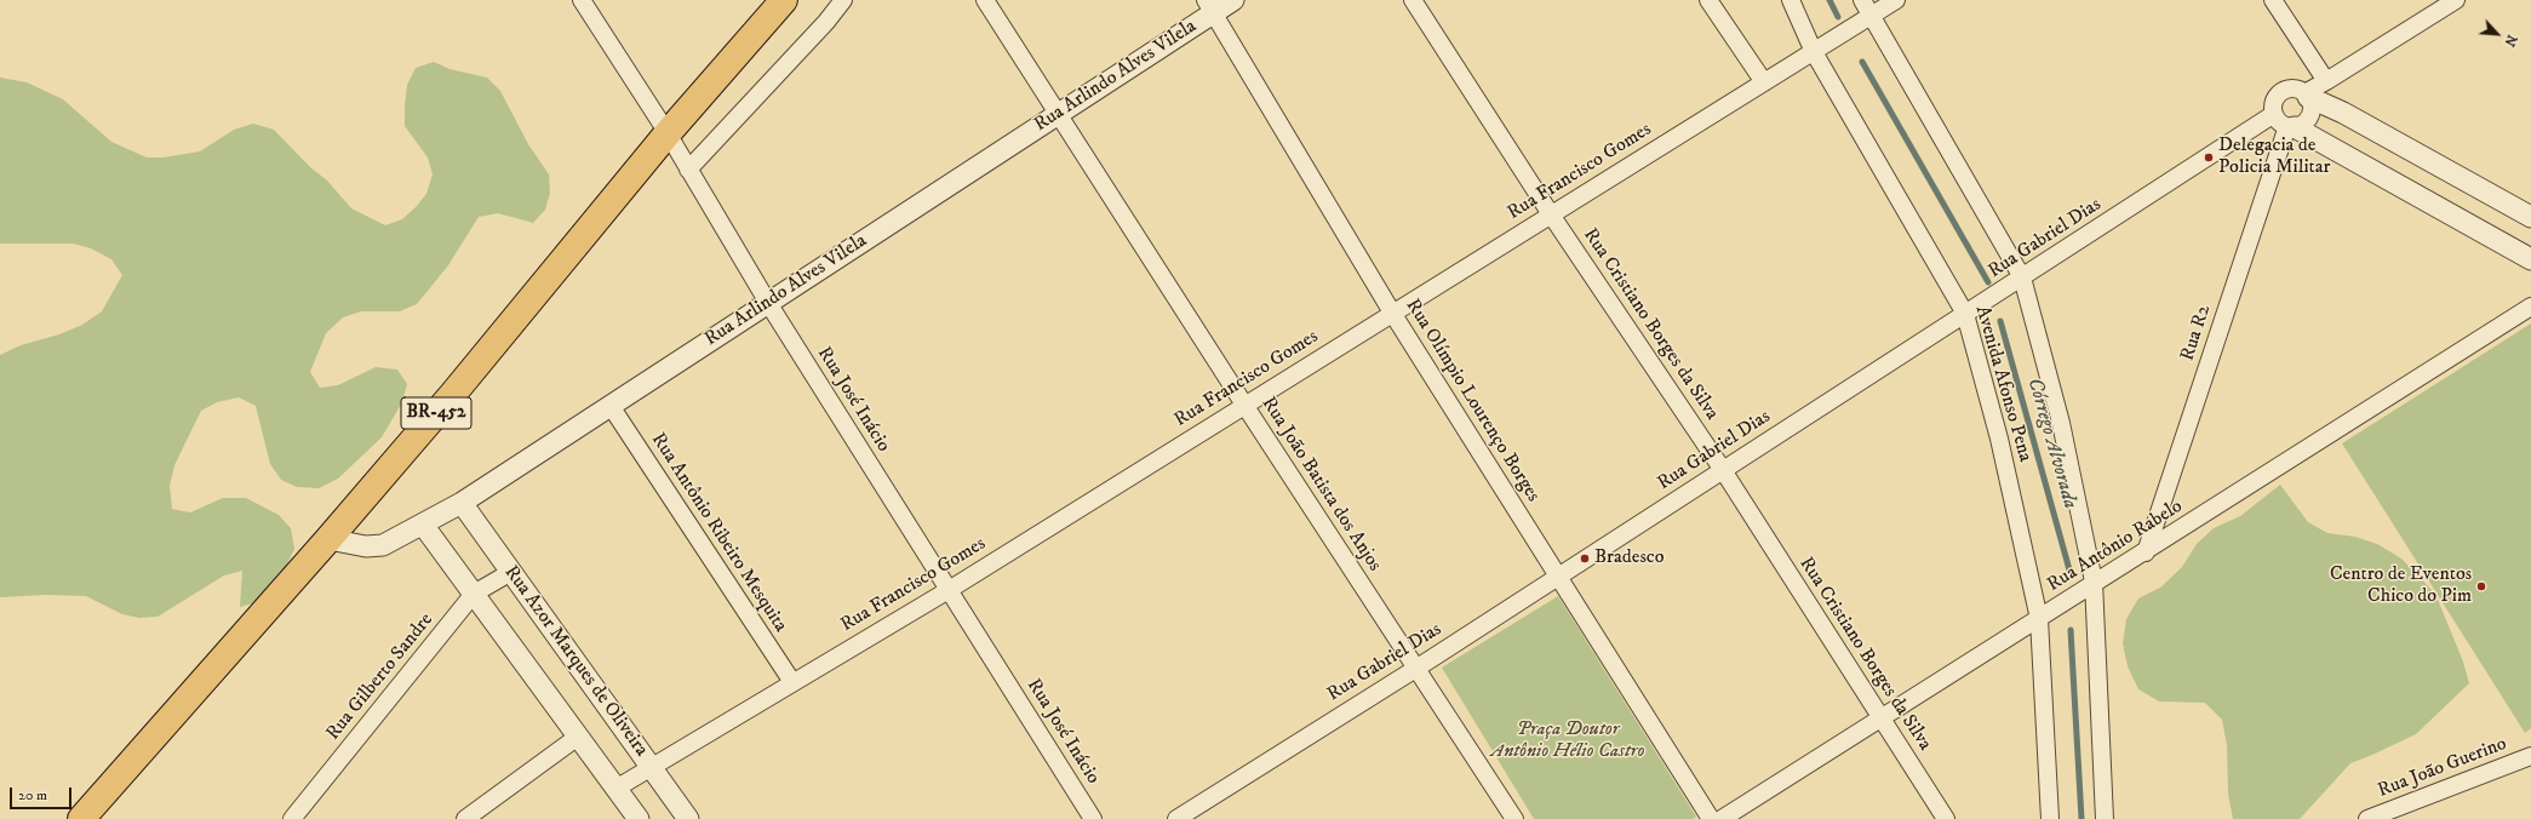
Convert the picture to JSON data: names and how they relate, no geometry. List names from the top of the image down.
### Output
{
  "streets": {
    "highway": ["BR-452"],
    "street": [
      "Rua Arlindo Alves Vilela",
      "Rua Francisco Gomes",
      "Rua Gabriel Dias",
      "Rua Cristiano Borges da Silva",
      "Rua R2",
      "Avenida Afonso Pena",
      "Rua José Inácio",
      "Rua Olímpio Lourenço Borges",
      "Rua João Batista dos Anjos",
      "Rua Antônio Ribeiro Mesquita",
      "Rua Antônio Rabelo",
      "Rua Azor Marques de Oliveira",
      "Rua Gilberto Sandre",
      "Rua João Guerino"
    ]
  },
  "crossings": [
    ["Rua Arlindo Alves Vilela", "Rua José Inácio"],
    ["Rua Arlindo Alves Vilela", "Rua Olímpio Lourenço Borges"],
    ["Rua Arlindo Alves Vilela", "BR-452"],
    ["Rua Arlindo Alves Vilela", "Rua João Batista dos Anjos"],
    ["Rua Arlindo Alves Vilela", "Rua Antônio Ribeiro Mesquita"],
    ["Rua Arlindo Alves Vilela", "Rua Azor Marques de Oliveira"],
    ["Rua Francisco Gomes", "Rua Cristiano Borges da Silva"],
    ["Rua Francisco Gomes", "Avenida Afonso Pena"],
    ["Rua Francisco Gomes", "Rua José Inácio"],
    ["Rua Francisco Gomes", "Rua Olímpio Lourenço Borges"],
    ["Rua Francisco Gomes", "Rua João Batista dos Anjos"],
    ["Rua Francisco Gomes", "Rua Antônio Ribeiro Mesquita"],
    ["Rua Francisco Gomes", "Rua Azor Marques de Oliveira"],
    ["Rua Gabriel Dias", "Rua Cristiano Borges da Silva"],
    ["Rua Gabriel Dias", "Rua R2"],
    ["Rua Gabriel Dias", "Avenida Afonso Pena"],
    ["Rua Gabriel Dias", "Rua Olímpio Lourenço Borges"],
    ["Rua Gabriel Dias", "Rua João Batista dos Anjos"],
    ["Rua Cristiano Borges da Silva", "Rua Antônio Rabelo"],
    ["Rua R2", "Rua Antônio Rabelo"],
    ["Avenida Afonso Pena", "Rua Antônio Rabelo"],
    ["Rua José Inácio", "BR-452"],
    ["Rua Azor Marques de Oliveira", "Rua Gilberto Sandre"]
  ],
  "water": ["Córrego Alvorada"],
  "parks": ["Praça Doutor Antônio Hélio Castro"],
  "places": ["Delegacia de Policia Militar", "Bradesco", "Centro de Eventos Chico do Pim"],
  "scale_bar": "20 m",
  "north": "bottom right"
}
